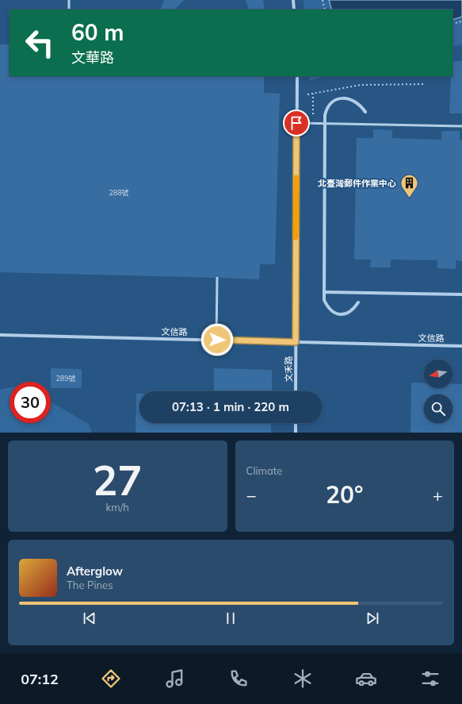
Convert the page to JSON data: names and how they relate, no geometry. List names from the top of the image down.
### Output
{
  "streets": {
    "street": ["文信路", "文禾路"]
  },
  "crossings": [
    ["文信路", "文禾路"]
  ],
  "places": {
    "building": ["北臺灣郵件作業中心"]
  },
  "house_numbers": ["288號", "289號"],
  "north": "left",
  "page": {
    "turn": ["60 m", "文華路"],
    "limit": "30",
    "trip": "07:13 · 1 min · 220 m",
    "tile": [
      ["27", "km/h"],
      "Climate"
    ],
    "heat": ["−", "20°", "+"],
    "song": ["Afterglow", "The Pines"],
    "tabs": "07:12"
  }
}
